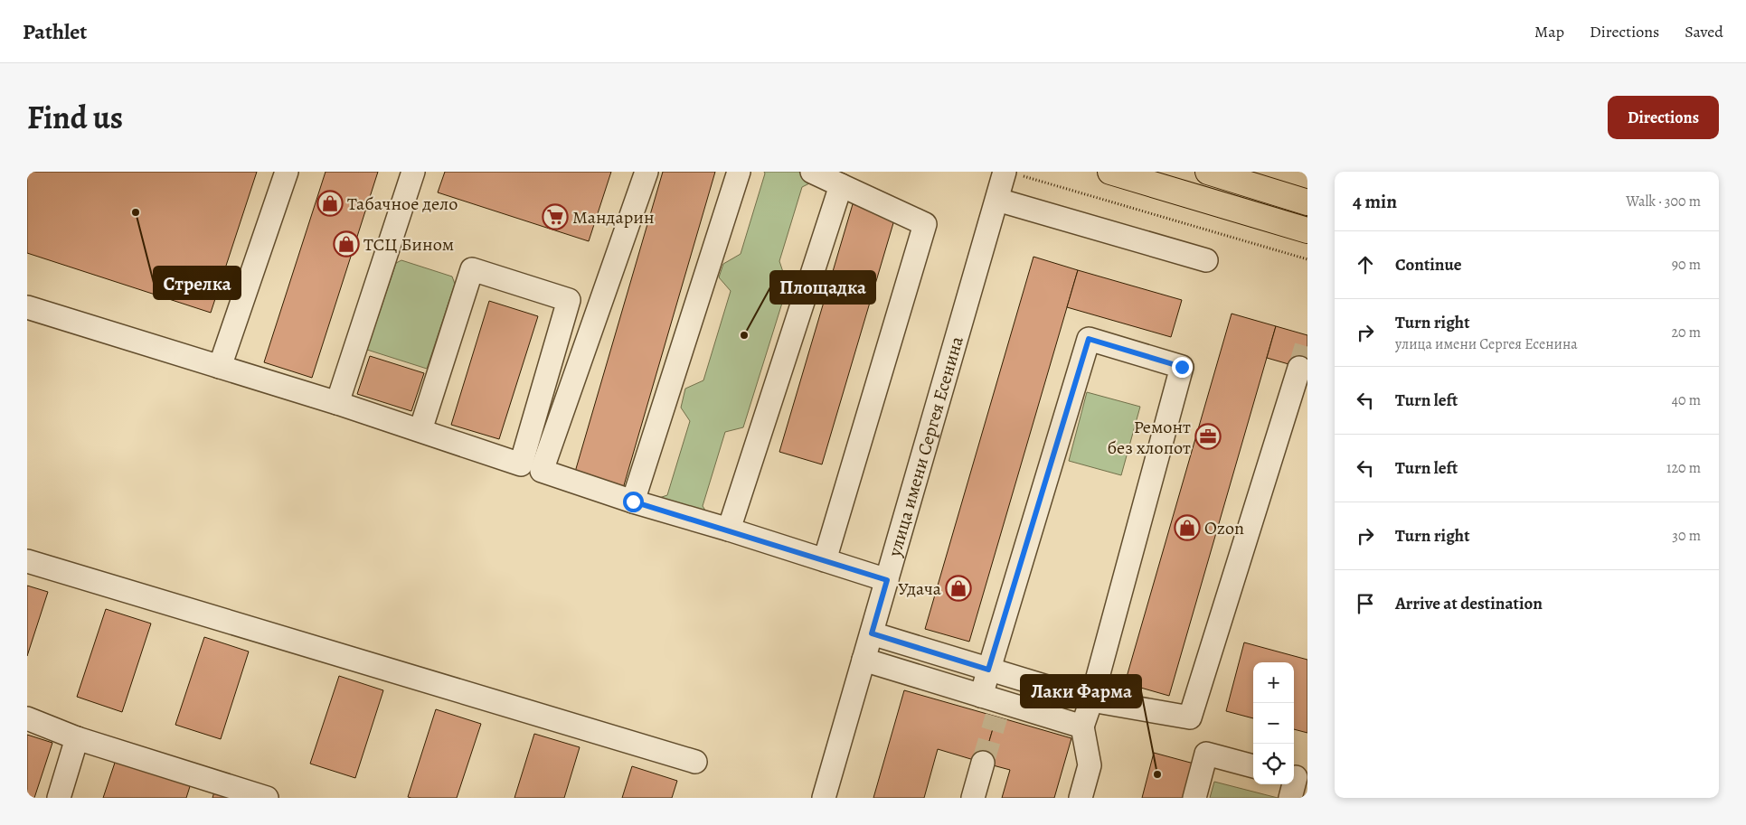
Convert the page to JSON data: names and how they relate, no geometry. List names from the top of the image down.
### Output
{
  "streets": {
    "street": ["улица имени Сергея Есенина"]
  },
  "places": {
    "shop": [
      "Табачное дело",
      "ТСЦ Бином",
      "Ozon",
      "Удача"
    ],
    "other": ["Стрелка", "Площадка", "Лаки Фарма"],
    "supermarket": ["Мандарин"],
    "office": ["Ремонт без хлопот"]
  },
  "page": {
    "header": "Pathlet",
    "nav": ["Map", "Directions", "Saved"],
    "title": "Find us",
    "buttons": "Directions",
    "heading": ["4 min", "Walk · 300 m"],
    "list": [
      ["Continue", "90 m"],
      ["Turn right", "улица имени Сергея Есенина", "20 m"],
      ["Turn left", "40 m"],
      ["Turn left", "120 m"],
      ["Turn right", "30 m"],
      "Arrive at destination"
    ],
    "map_buttons": ["+", "−"]
  }
}
